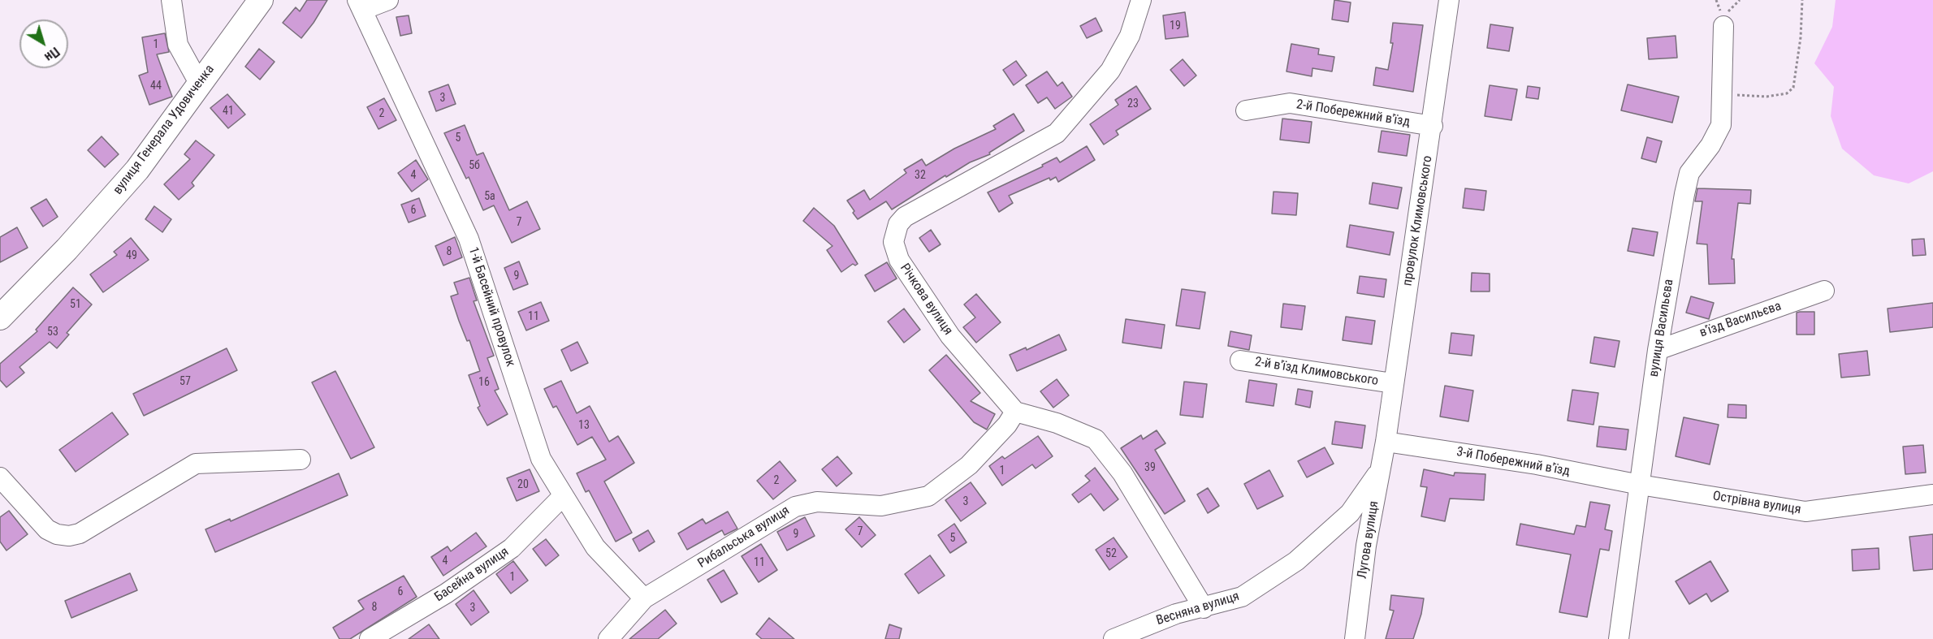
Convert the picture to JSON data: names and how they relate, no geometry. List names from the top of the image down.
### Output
{
  "streets": {
    "main road": ["вулиця Генерала Удовиченка"],
    "street": [
      "2-й Побережний в'їзд",
      "провулок Климовського",
      "Річкова вулиця",
      "1-й Басейний провулок",
      "в'їзд Васильєва",
      "вулиця Васильєва",
      "2-й в'їзд Климовського",
      "3-й Побережний в'їзд",
      "Острівна вулиця",
      "Рибальська вулиця",
      "Лугова вулиця",
      "Басейна вулиця",
      "Весняна вулиця"
    ]
  },
  "crossings": [
    ["2-й Побережний в'їзд", "провулок Климовського"],
    ["провулок Климовського", "2-й в'їзд Климовського"],
    ["провулок Климовського", "3-й Побережний в'їзд"],
    ["провулок Климовського", "Лугова вулиця"],
    ["Річкова вулиця", "Рибальська вулиця"],
    ["1-й Басейний провулок", "Рибальська вулиця"],
    ["1-й Басейний провулок", "Басейна вулиця"],
    ["в'їзд Васильєва", "вулиця Васильєва"],
    ["вулиця Васильєва", "3-й Побережний в'їзд"],
    ["вулиця Васильєва", "Острівна вулиця"],
    ["3-й Побережний в'їзд", "Острівна вулиця"],
    ["3-й Побережний в'їзд", "Лугова вулиця"],
    ["Лугова вулиця", "Весняна вулиця"]
  ],
  "house_numbers": [
    "19",
    "1",
    "44",
    "3",
    "23",
    "41",
    "2",
    "5",
    "5б",
    "4",
    "32",
    "5а",
    "6",
    "7",
    "8",
    "49",
    "9",
    "51",
    "11",
    "53",
    "57",
    "16",
    "13",
    "39",
    "1",
    "2",
    "20",
    "3",
    "7",
    "9",
    "5",
    "52",
    "4",
    "11",
    "1",
    "6",
    "8",
    "3"
  ],
  "north": "bottom right"
}
